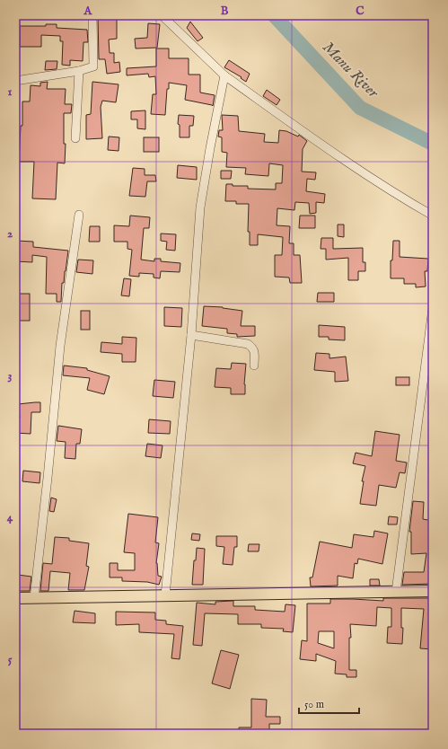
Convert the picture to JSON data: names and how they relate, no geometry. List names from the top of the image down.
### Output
{
  "water": ["Manu River"],
  "scale_bar": "50 m",
  "grid": {
    "columns": ["A", "B", "C"],
    "rows": [
      "1",
      "2",
      "3",
      "4",
      "5"
    ]
  }
}
